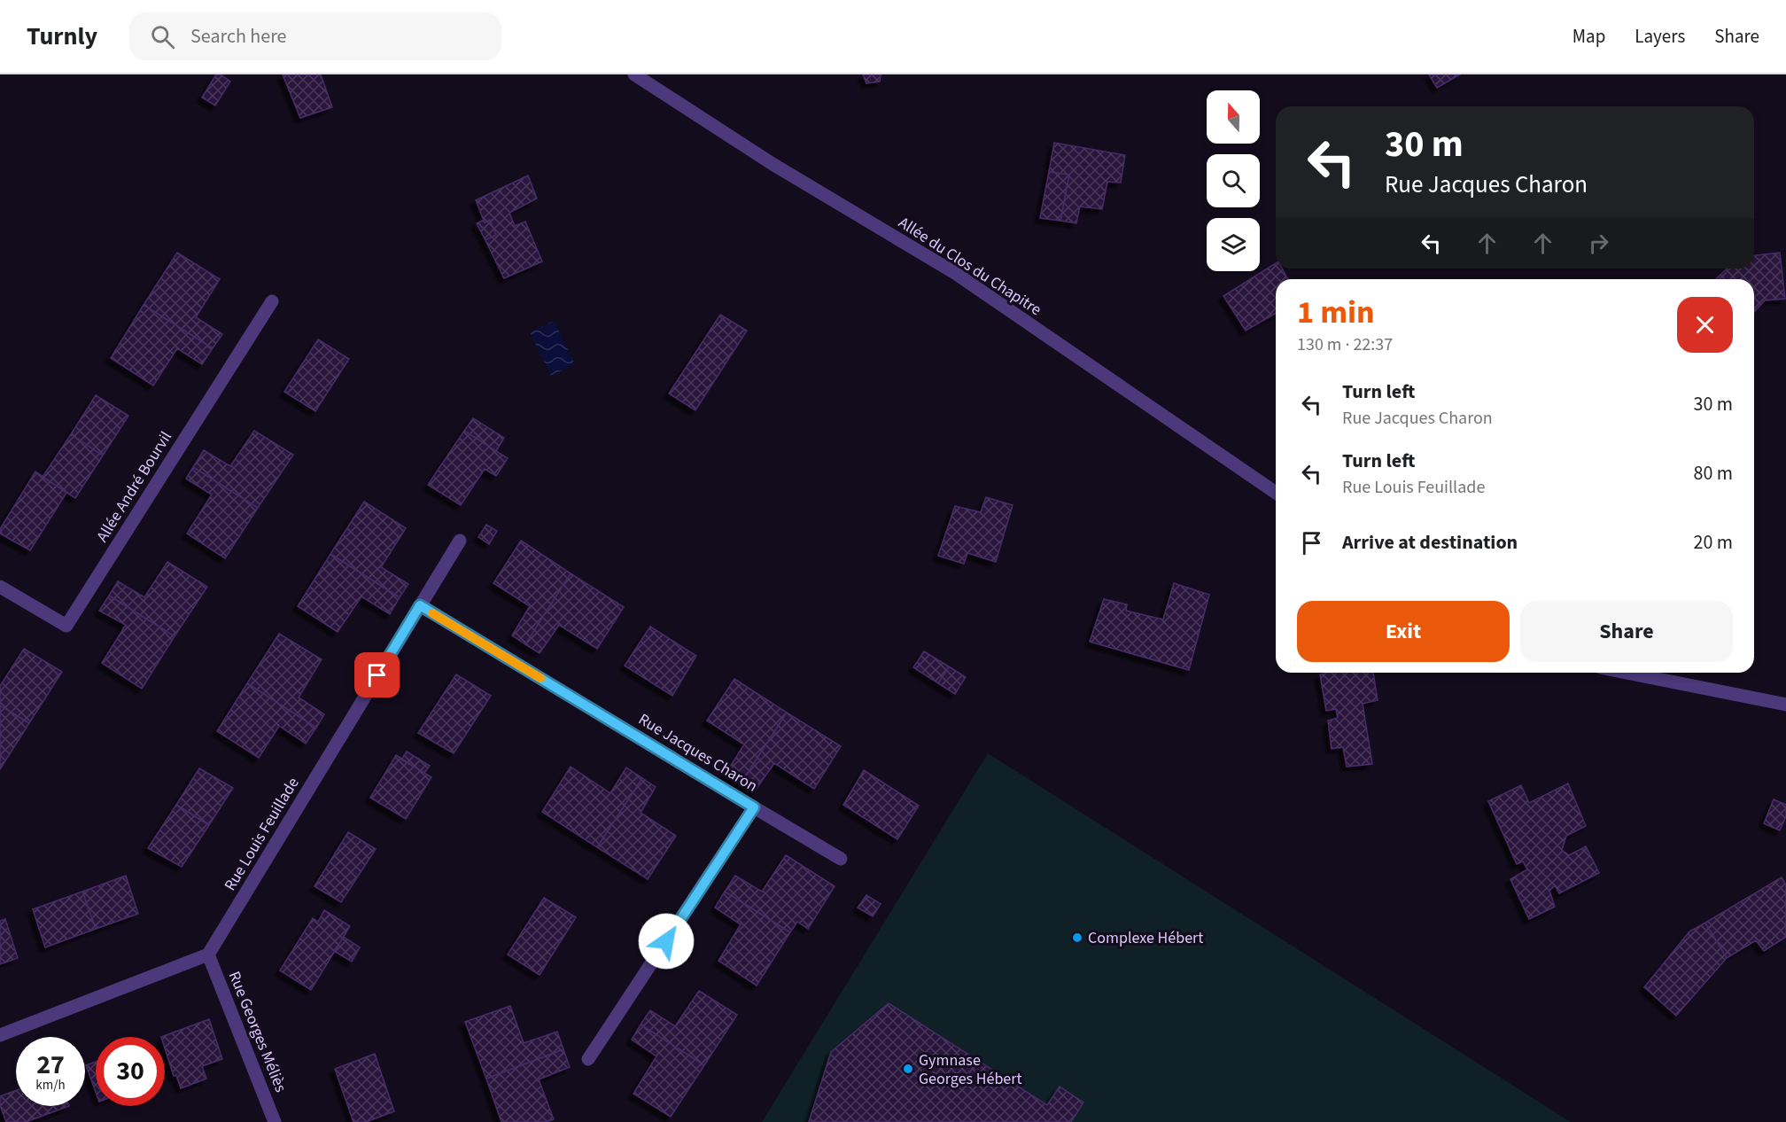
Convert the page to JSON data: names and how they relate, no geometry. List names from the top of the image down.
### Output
{
  "streets": {
    "street": [
      "Allée du Clos du Chapitre",
      "Allée André Bourvil",
      "Rue Jacques Charon",
      "Rue Louis Feuillade",
      "Rue Georges Méliès"
    ]
  },
  "crossings": [
    ["Rue Jacques Charon", "Rue Louis Feuillade"],
    ["Rue Louis Feuillade", "Rue Georges Méliès"]
  ],
  "places": ["Complexe Hébert", "Gymnase Georges Hébert"],
  "north": "top",
  "page": {
    "header": "Turnly",
    "search": "Search here",
    "nav": ["Map", "Layers", "Share"],
    "turn": ["30 m", "Rue Jacques Charon"],
    "heading": ["1 min", "130 m · 22:37"],
    "list": [
      {
        "name": "Turn left",
        "note": "Rue Jacques Charon",
        "value": "30 m"
      },
      {
        "name": "Turn left",
        "note": "Rue Louis Feuillade",
        "value": "80 m"
      },
      {
        "name": "Arrive at destination",
        "value": "20 m"
      }
    ],
    "buttons": ["Exit", "Share"],
    "speed": "27 km/h",
    "limit": "30"
  }
}
